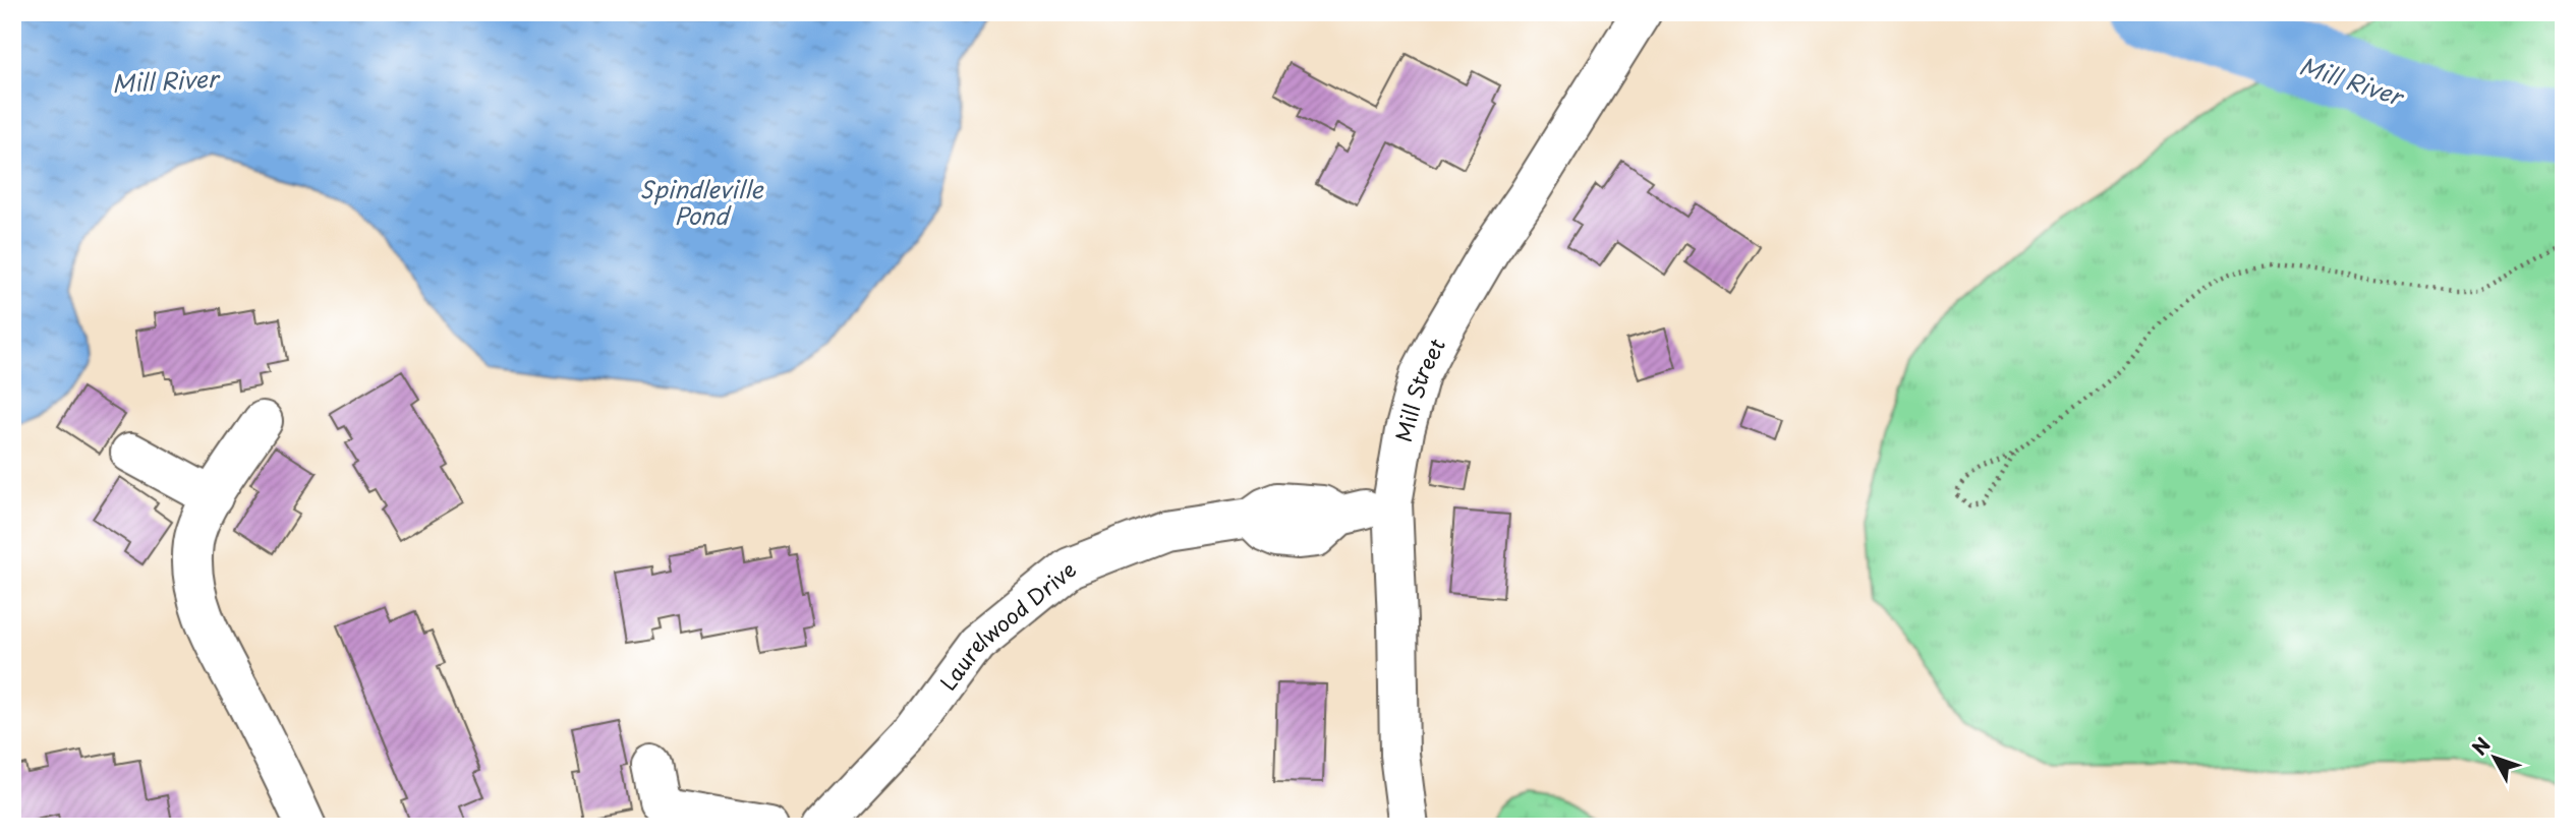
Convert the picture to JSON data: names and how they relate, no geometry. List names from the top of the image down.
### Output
{
  "streets": {
    "street": ["Mill Street", "Laurelwood Drive"]
  },
  "crossings": [
    ["Mill Street", "Laurelwood Drive"]
  ],
  "water": ["Mill River", "Spindleville Pond"],
  "north": "top left"
}
